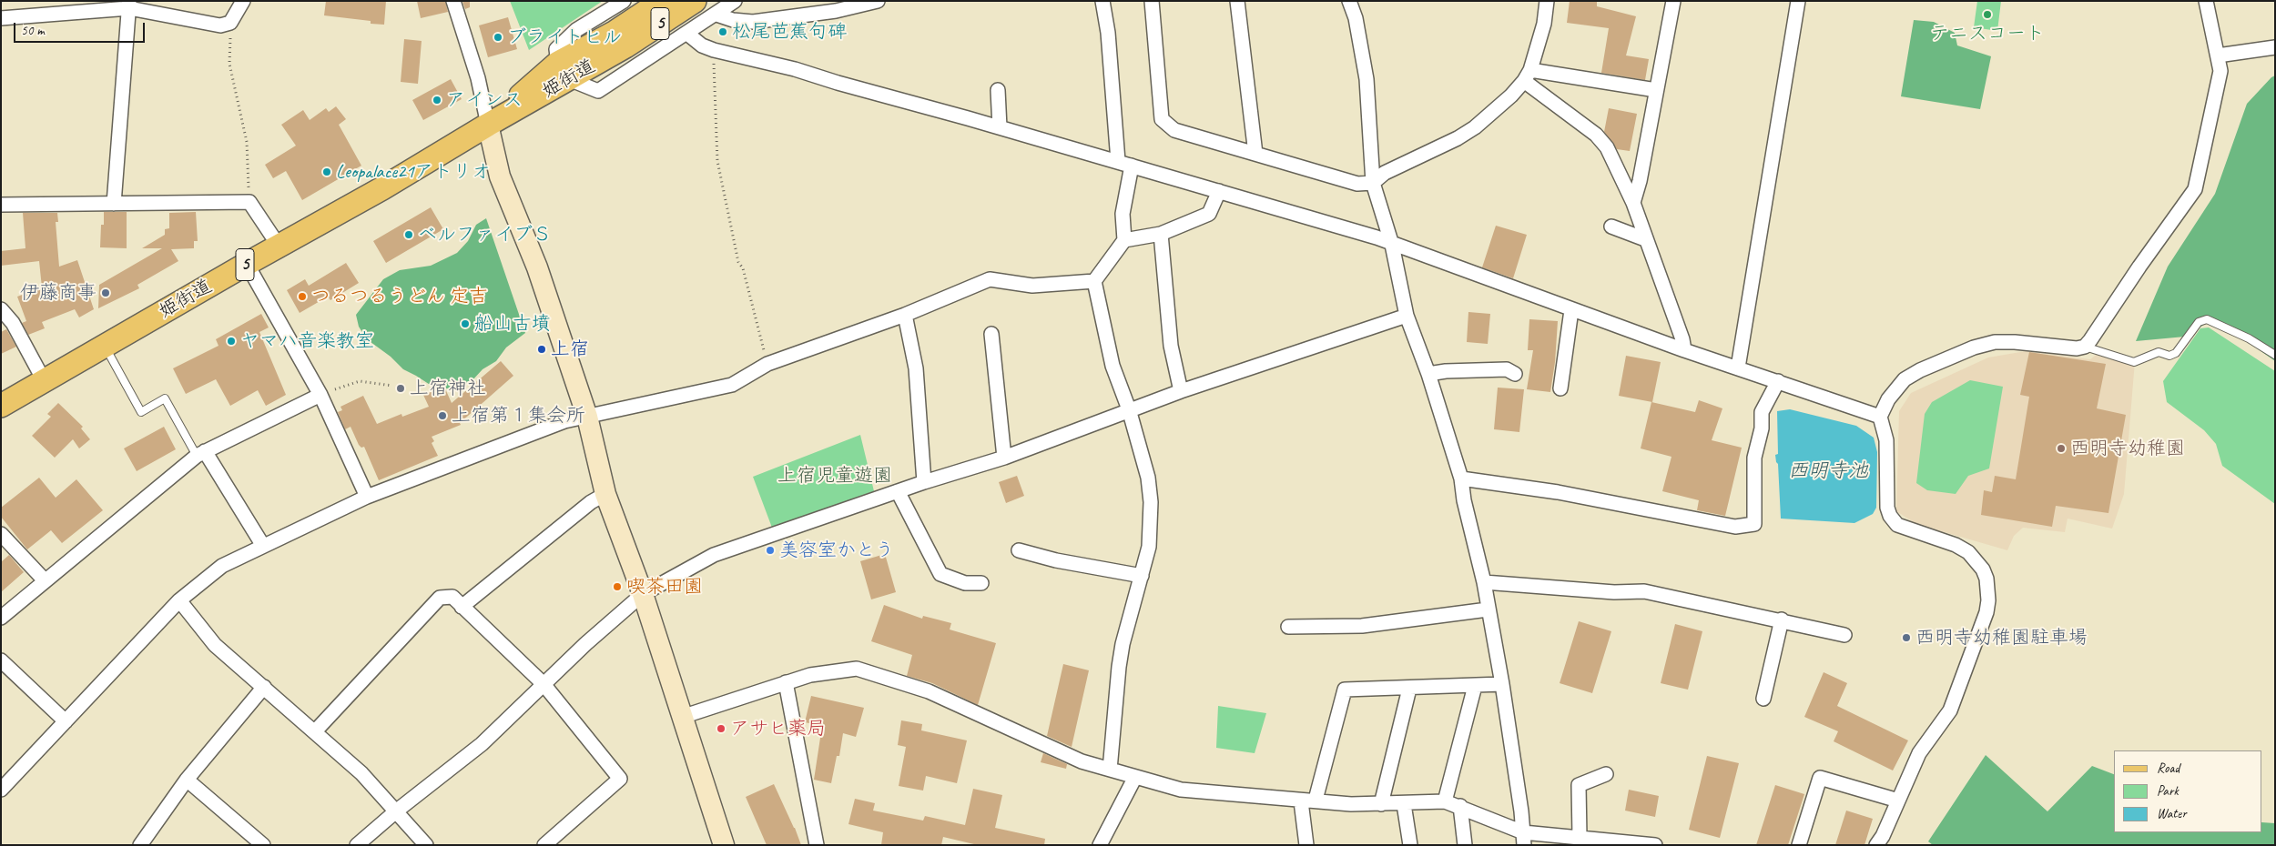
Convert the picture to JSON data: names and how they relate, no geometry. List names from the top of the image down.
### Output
{
  "streets": {
    "main road": ["5", "姫街道"]
  },
  "water": ["西明寺池"],
  "parks": ["上宿児童遊園"],
  "places": [
    "テニスコート",
    "松尾芭蕉句碑",
    "ブライトヒル",
    "アインス",
    "Leopalace21アトリオ",
    "ベルファイブＳ",
    "伊藤商事",
    "つるつるうどん 定吉",
    "船山古墳",
    "ヤマハ音楽教室",
    "上宿",
    "上宿神社",
    "上宿第１集会所",
    "西明寺幼稚園",
    "美容室かとう",
    "喫茶田園",
    "西明寺幼稚園駐車場",
    "アサヒ薬局"
  ],
  "legend": ["Road", "Park", "Water"],
  "scale_bar": "50 m"
}
